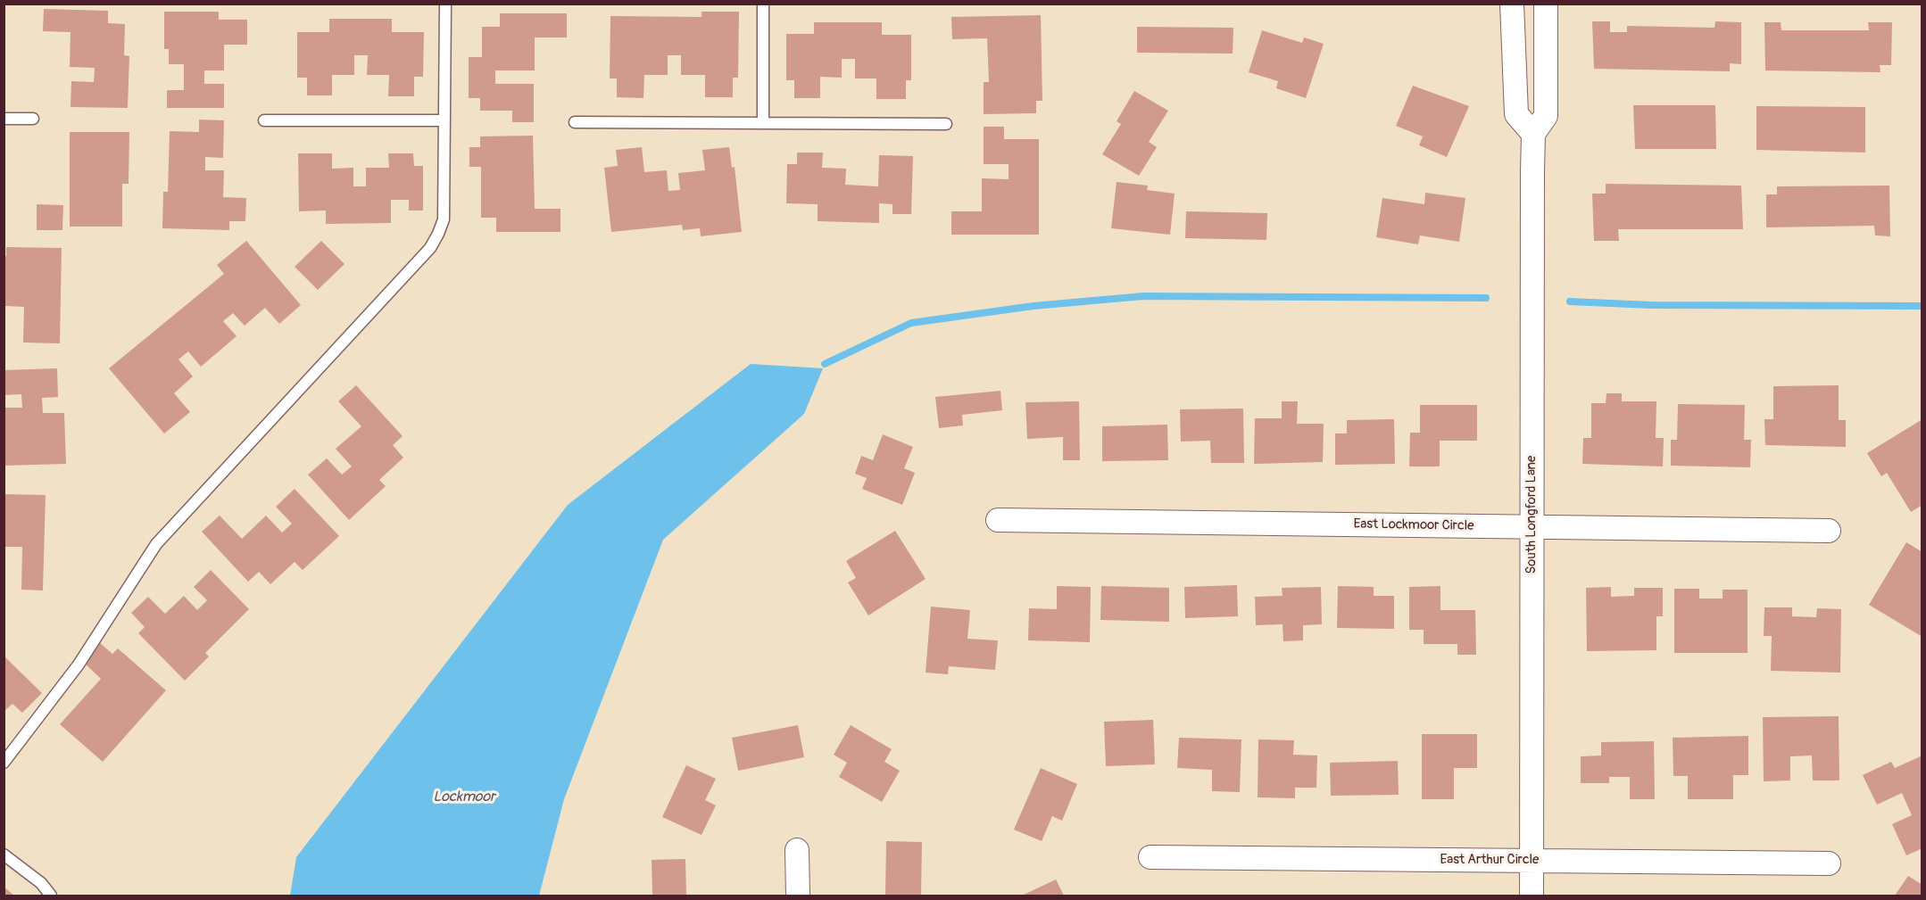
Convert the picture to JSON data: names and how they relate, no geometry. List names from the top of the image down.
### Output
{
  "streets": {
    "street": ["South Longford Lane", "East Lockmoor Circle", "East Arthur Circle"]
  },
  "crossings": [
    ["South Longford Lane", "East Lockmoor Circle"],
    ["South Longford Lane", "East Arthur Circle"]
  ],
  "water": ["Lockmoor"]
}
